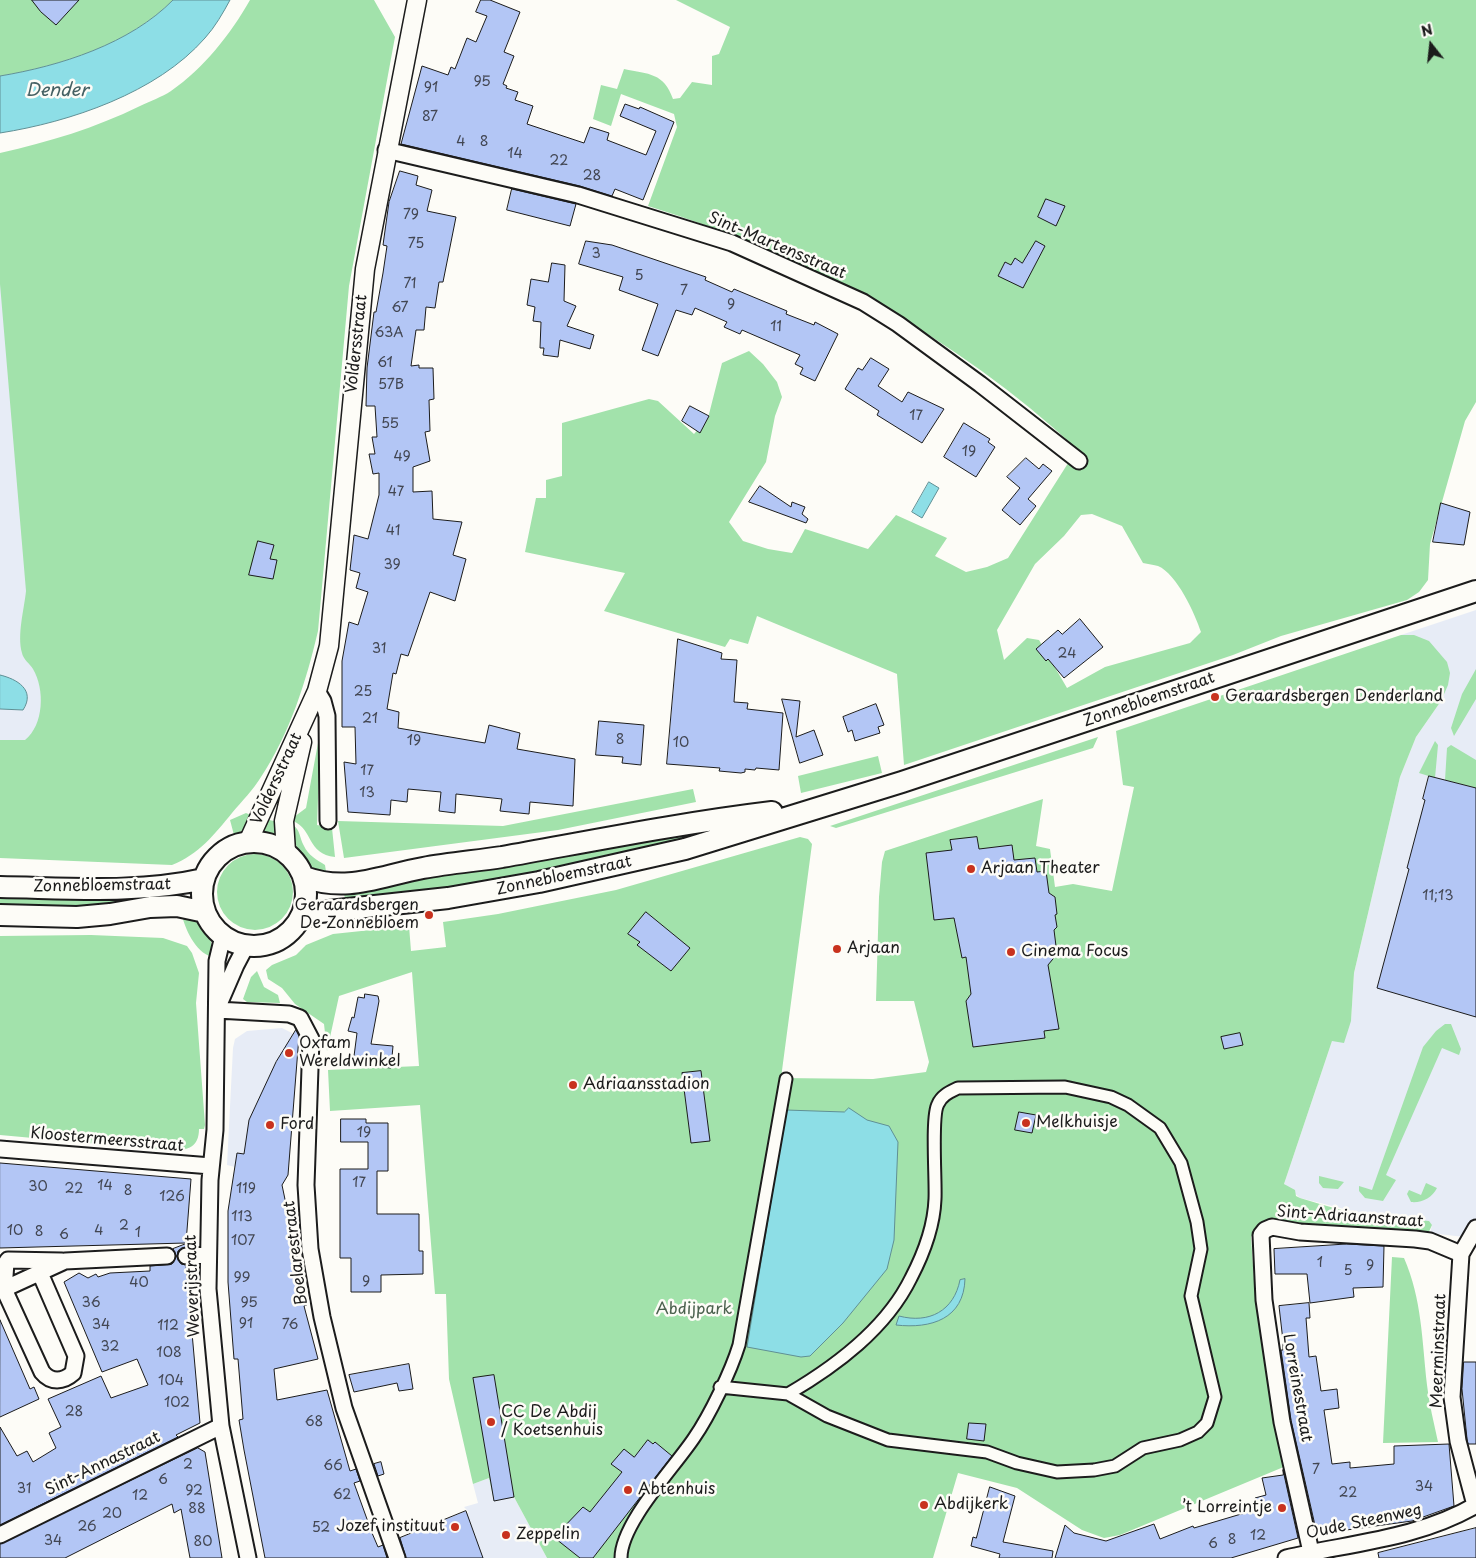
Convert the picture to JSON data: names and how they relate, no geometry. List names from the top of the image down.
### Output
{
  "streets": {
    "main road": ["Zonnebloemstraat"],
    "street": [
      "Sint-Martensstraat",
      "Voldersstraat",
      "Kloostermeersstraat",
      "Sint-Adriaanstraat",
      "Boelarestraat",
      "Weverijstraat",
      "Meerminstraat",
      "Lorreinestraat",
      "Sint-Annastraat",
      "Oude Steenweg"
    ]
  },
  "crossings": [
    ["Sint-Martensstraat", "Voldersstraat"],
    ["Voldersstraat", "Zonnebloemstraat"],
    ["Voldersstraat", "Weverijstraat"],
    ["Zonnebloemstraat", "Weverijstraat"],
    ["Kloostermeersstraat", "Weverijstraat"],
    ["Sint-Adriaanstraat", "Meerminstraat"],
    ["Sint-Adriaanstraat", "Lorreinestraat"],
    ["Boelarestraat", "Weverijstraat"],
    ["Weverijstraat", "Sint-Annastraat"],
    ["Meerminstraat", "Oude Steenweg"],
    ["Lorreinestraat", "Oude Steenweg"]
  ],
  "water": ["Dender"],
  "parks": ["Abdijpark"],
  "places": [
    "Geraardsbergen Denderland",
    "Arjaan Theater",
    "Geraardsbergen De Zonnebloem",
    "Arjaan",
    "Cinema Focus",
    "Oxfam Wereldwinkel",
    "Adriaansstadion",
    "Melkhuisje",
    "Ford",
    "CC De Abdij / Koetsenhuis",
    "Abtenhuis",
    "Abdijkerk",
    "’t Lorreintje",
    "Jozef instituut",
    "Zeppelin"
  ],
  "house_numbers": [
    "95",
    "91",
    "87",
    "4",
    "8",
    "14",
    "22",
    "28",
    "79",
    "75",
    "3",
    "5",
    "71",
    "7",
    "9",
    "67",
    "11",
    "63A",
    "61",
    "57B",
    "17",
    "55",
    "19",
    "49",
    "47",
    "41",
    "39",
    "31",
    "24",
    "25",
    "21",
    "8",
    "19",
    "10",
    "17",
    "13",
    "11;13",
    "19",
    "17",
    "14",
    "30",
    "22",
    "119",
    "8",
    "126",
    "113",
    "2",
    "10",
    "4",
    "8",
    "1",
    "6",
    "107",
    "1",
    "9",
    "5",
    "99",
    "9",
    "40",
    "36",
    "95",
    "91",
    "34",
    "76",
    "112",
    "32",
    "108",
    "104",
    "102",
    "28",
    "68",
    "2",
    "66",
    "7",
    "6",
    "34",
    "31",
    "92",
    "22",
    "62",
    "12",
    "88",
    "20",
    "26",
    "52",
    "12",
    "8",
    "34",
    "80",
    "6"
  ],
  "north": "top"
}
